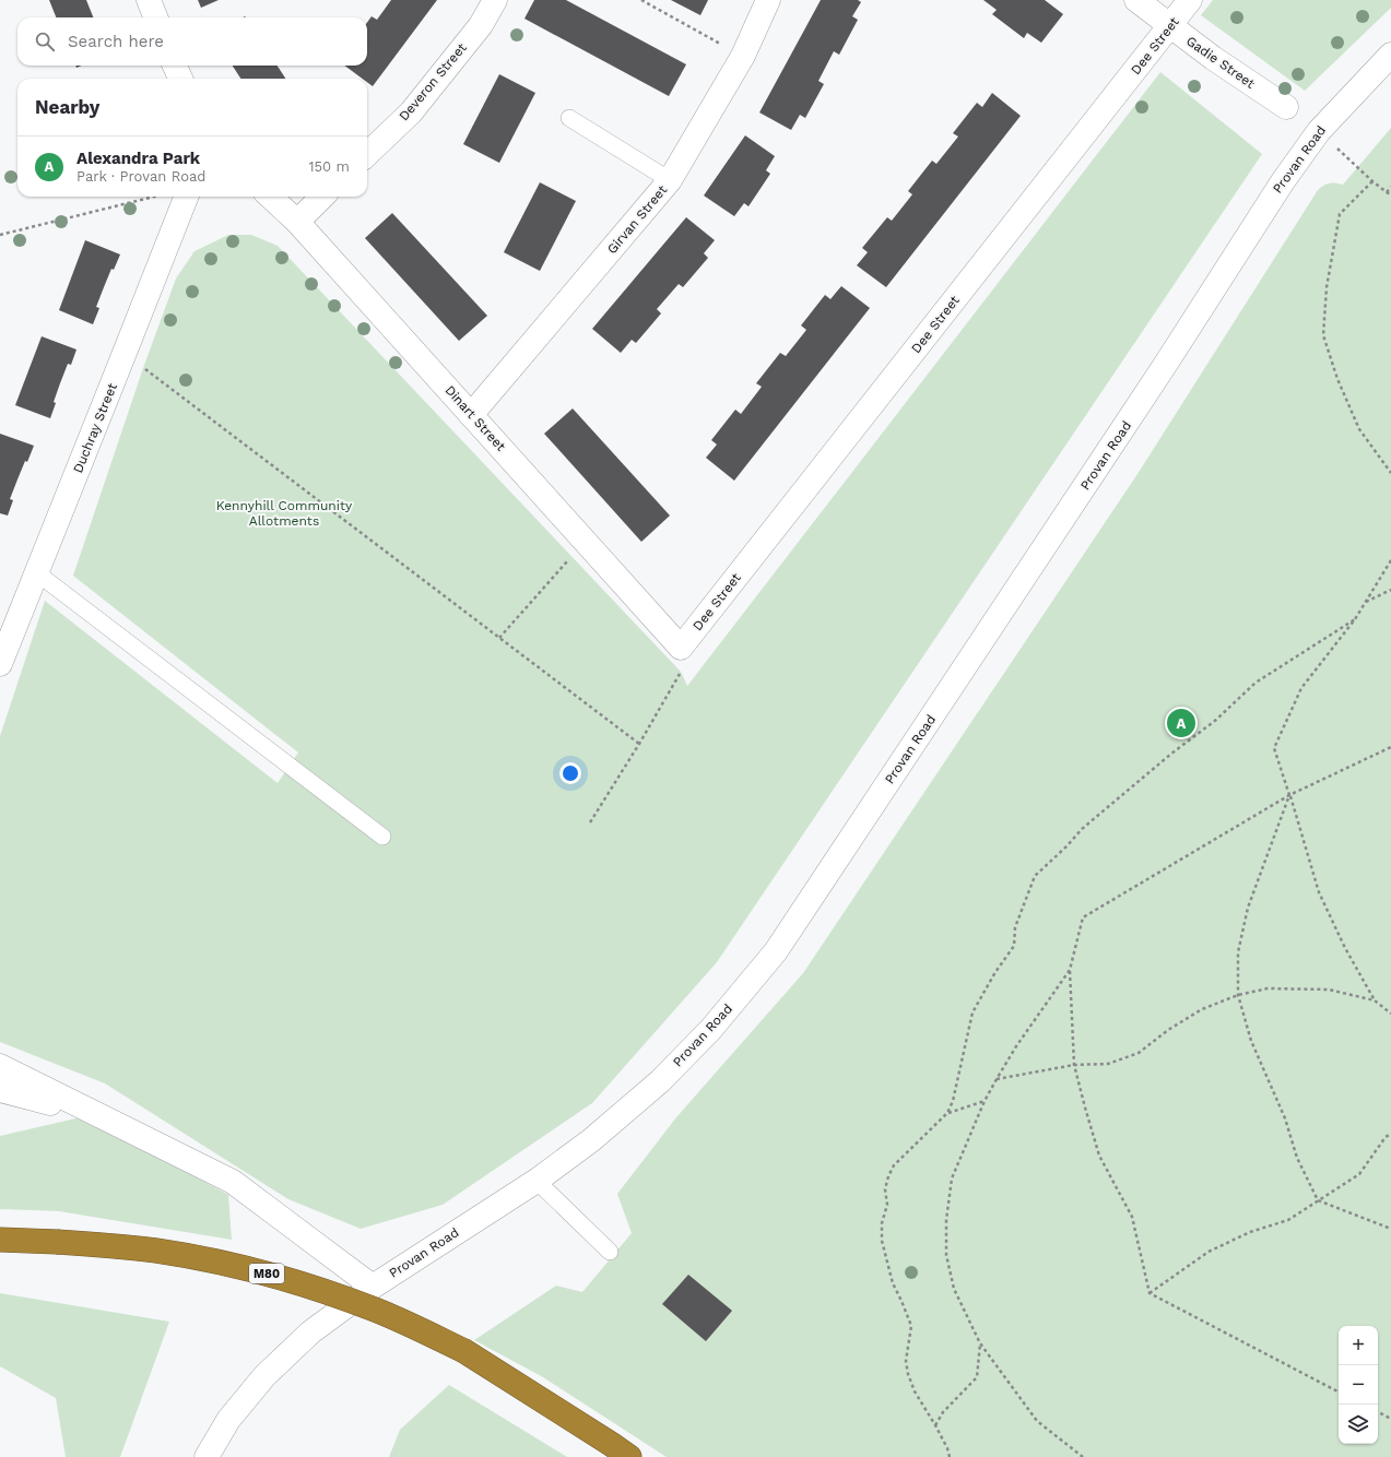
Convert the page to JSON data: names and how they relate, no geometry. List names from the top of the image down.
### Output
{
  "streets": {
    "highway": ["M80"],
    "street": [
      "Dee Street",
      "Gadie Street",
      "Deveron Street",
      "Provan Road",
      "Girvan Street",
      "Dinart Street",
      "Duchray Street"
    ]
  },
  "crossings": [
    ["Dee Street", "Gadie Street"],
    ["Dee Street", "Dinart Street"],
    ["Girvan Street", "Dinart Street"]
  ],
  "parks": ["Kennyhill Community Allotments"],
  "page": {
    "search": "Search here",
    "heading": "Nearby",
    "list": [
      {
        "mark": "A",
        "name": "Alexandra Park",
        "note": "Park · Provan Road",
        "value": "150 m"
      }
    ],
    "pins": "A",
    "map_buttons": ["+", "−"]
  }
}
